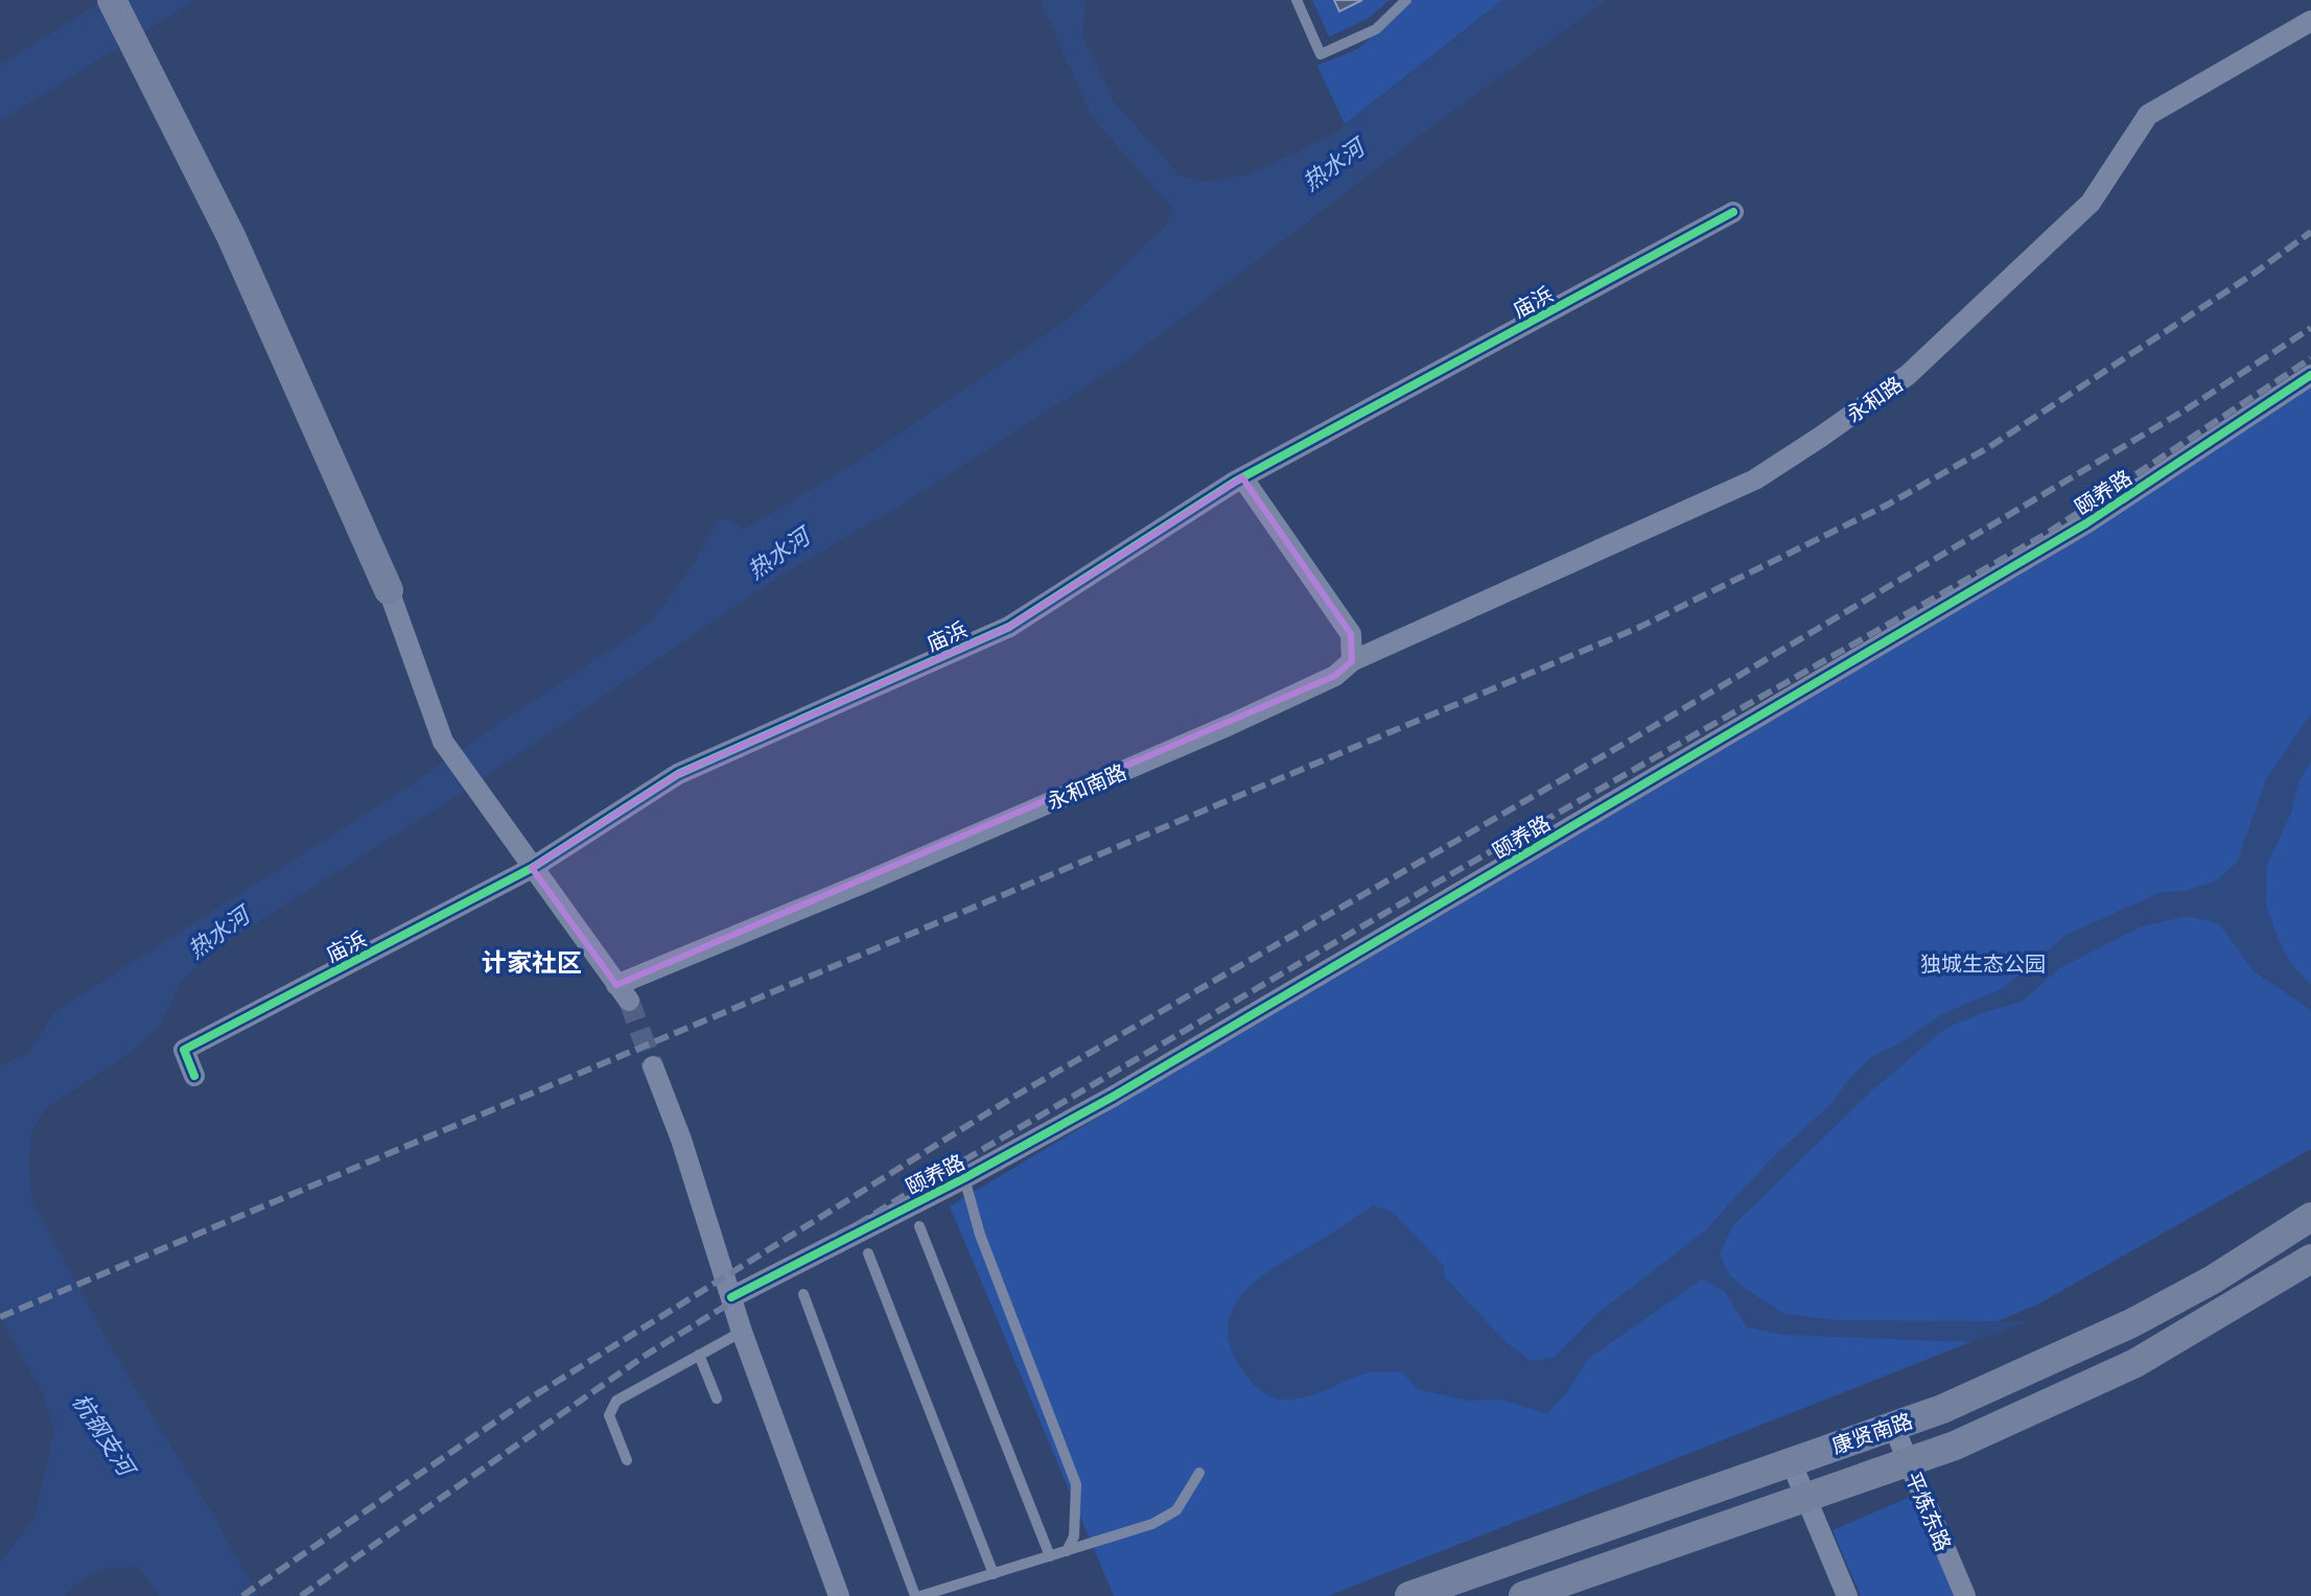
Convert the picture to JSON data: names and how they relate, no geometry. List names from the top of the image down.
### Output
{
  "streets": {
    "street": [
      "庙浜",
      "永和路",
      "颐养路",
      "永和南路",
      "康贤南路",
      "平炼东路"
    ]
  },
  "crossings": [
    ["庙浜", "永和南路"],
    ["永和路", "永和南路"],
    ["康贤南路", "平炼东路"]
  ],
  "districts": ["计家社区"],
  "water": ["热水河", "杭钢支河"],
  "parks": ["独城生态公园"]
}
